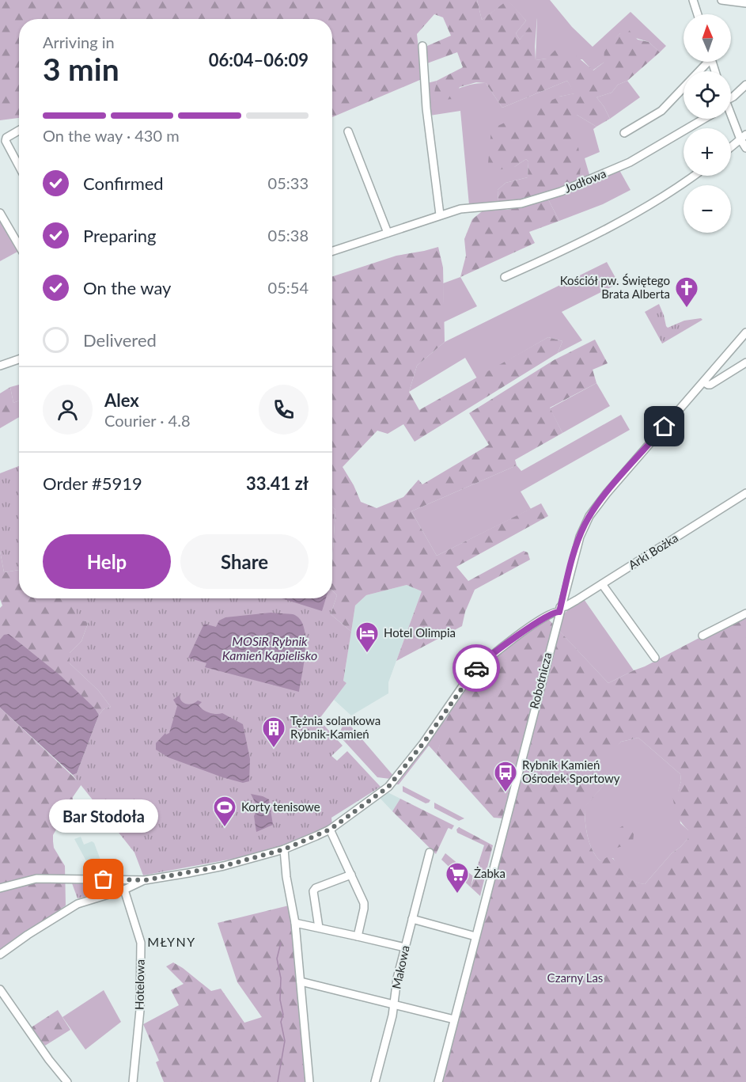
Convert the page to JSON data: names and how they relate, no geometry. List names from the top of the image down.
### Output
{
  "streets": {
    "street": [
      "Jodłowa",
      "Arki Bożka",
      "Robotnicza",
      "Makowa",
      "Hotelowa"
    ]
  },
  "crossings": [
    ["Arki Bożka", "Robotnicza"]
  ],
  "districts": ["MŁYNY"],
  "water": ["MOSiR Rybnik Kamień Kąpielisko"],
  "parks": ["Czarny Las"],
  "places": {
    "church": ["Kościół pw. Świętego Brata Alberta"],
    "hotel": ["Hotel Olimpia"],
    "building": ["Tężnia solankowa Rybnik-Kamień"],
    "bus stop": ["Rybnik Kamień Ośrodek Sportowy"],
    "sports": ["Korty tenisowe"],
    "other": ["Bar Stodoła"],
    "supermarket": ["Żabka"]
  },
  "north": "top",
  "page": {
    "map_buttons": ["+", "−"],
    "heading": ["3 min", "Arriving in", "06:04–06:09"],
    "panel": [
      "Alex",
      "Courier · 4.8",
      "Order #5919",
      "33.41 zł"
    ],
    "bar": "On the way · 430 m",
    "list": [
      ["Confirmed", "05:33"],
      ["Preparing", "05:38"],
      ["On the way", "05:54"],
      "Delivered"
    ],
    "buttons": ["Help", "Share"],
    "bubble": "Bar Stodoła"
  }
}
